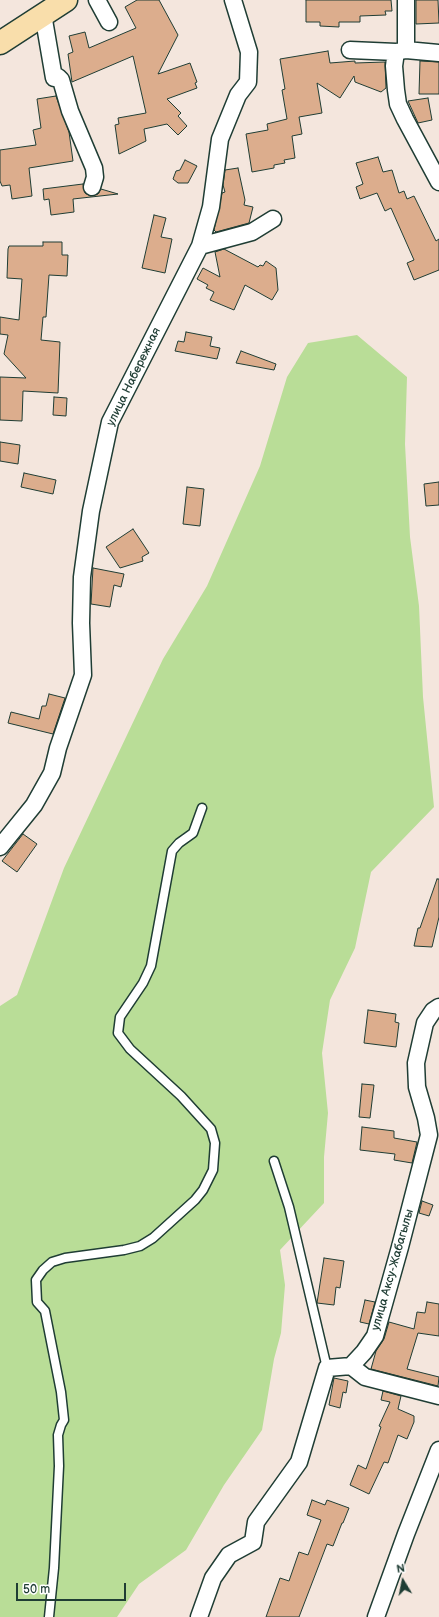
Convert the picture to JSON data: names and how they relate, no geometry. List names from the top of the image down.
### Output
{
  "streets": {
    "street": ["улица Набережная", "улица Аксу-Жабагылы"]
  },
  "scale_bar": "50 m",
  "north": "top"
}
